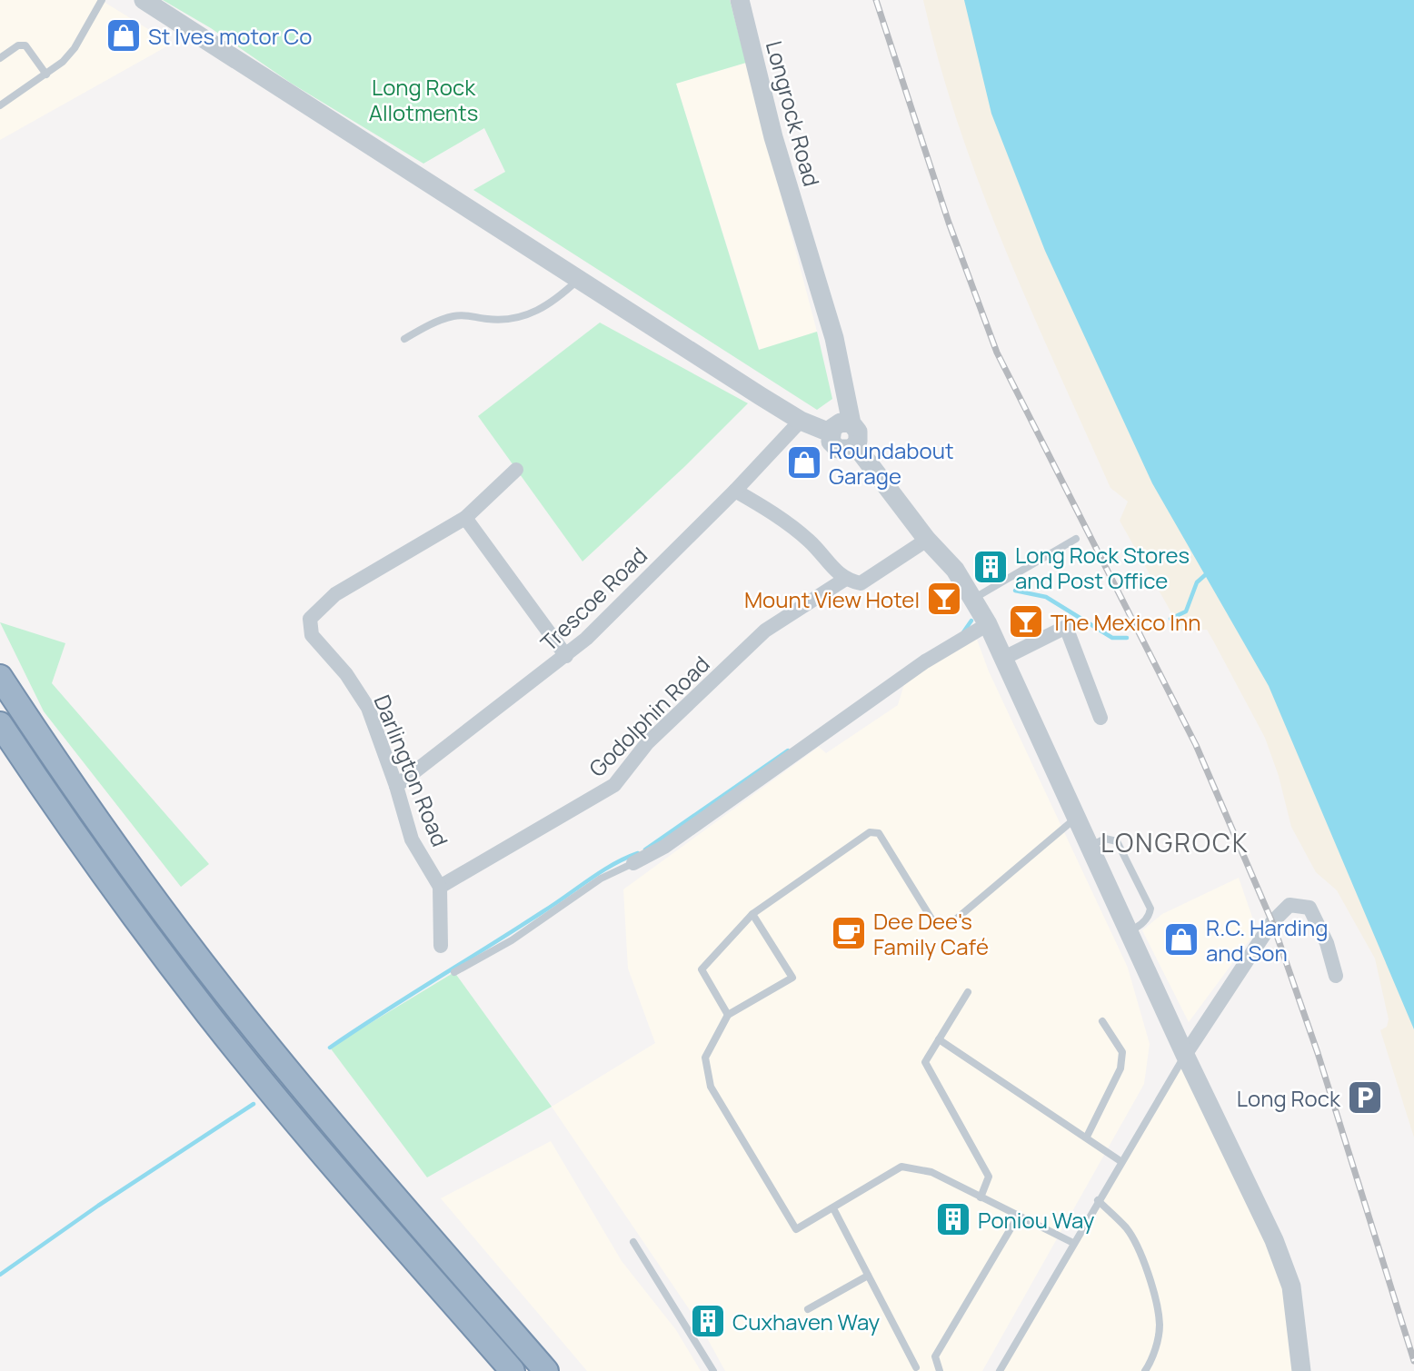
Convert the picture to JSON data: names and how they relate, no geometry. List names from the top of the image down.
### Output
{
  "streets": {
    "street": [
      "Longrock Road",
      "Trescoe Road",
      "Godolphin Road",
      "Darlington Road"
    ]
  },
  "crossings": [
    ["Trescoe Road", "Darlington Road"],
    ["Godolphin Road", "Darlington Road"]
  ],
  "districts": ["LONGROCK"],
  "parks": ["Long Rock Allotments"],
  "places": {
    "shop": ["St Ives motor Co", "Roundabout Garage", "R.C. Harding and Son"],
    "building": ["Long Rock Stores and Post Office", "Poniou Way", "Cuxhaven Way"],
    "bar": ["Mount View Hotel", "The Mexico Inn"],
    "cafe": ["Dee Dee's Family Café"],
    "parking": ["Long Rock"]
  }
}
